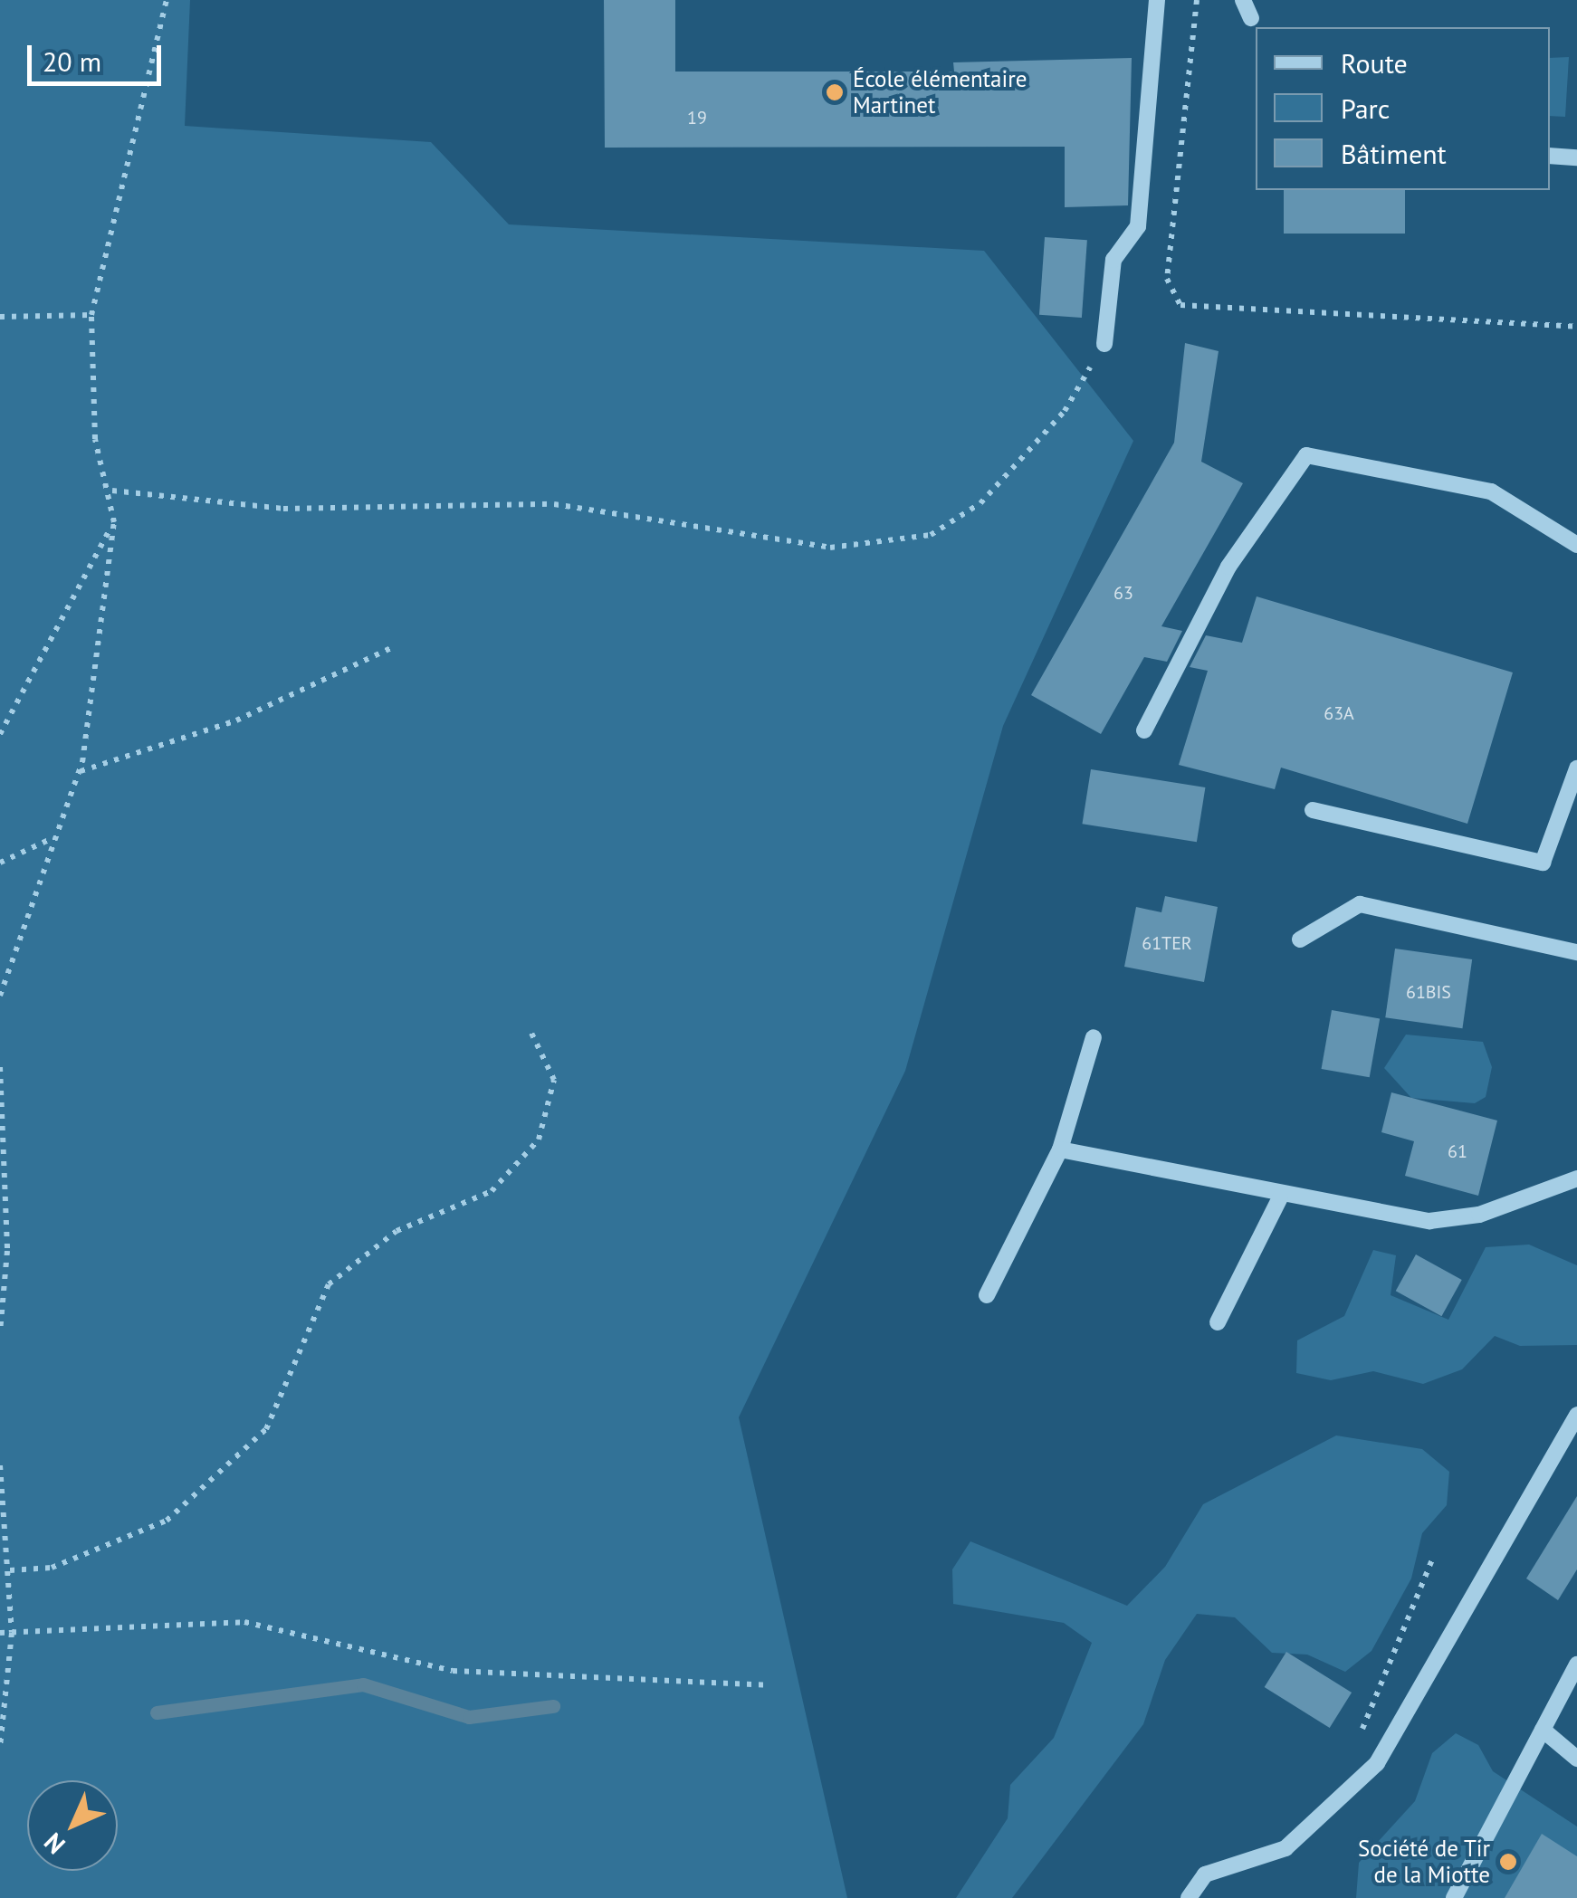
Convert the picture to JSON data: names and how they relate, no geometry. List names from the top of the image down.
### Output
{
  "places": ["École élémentaire Martinet", "Société de Tir de la Miotte"],
  "house_numbers": [
    "19",
    "63",
    "63A",
    "61TER",
    "61BIS",
    "61"
  ],
  "legend": ["Route", "Parc", "Bâtiment"],
  "scale_bar": "20 m",
  "north": "bottom left"
}
